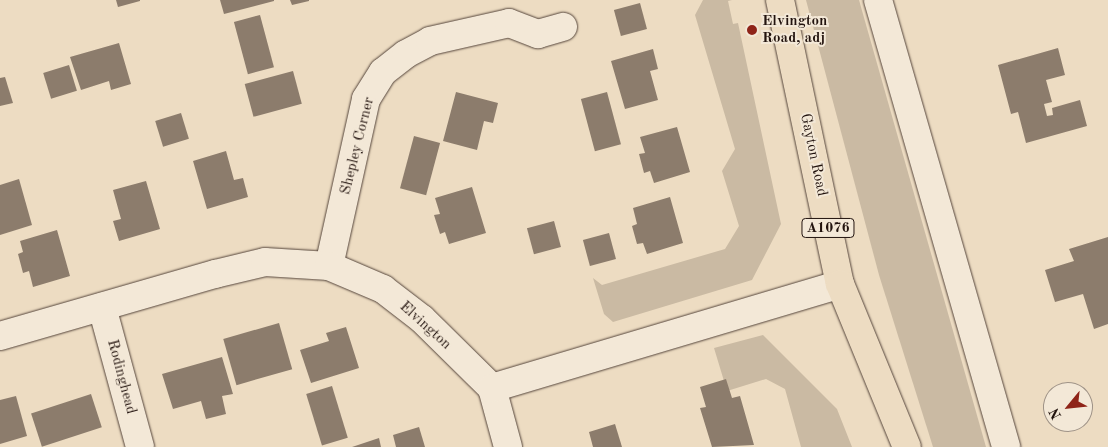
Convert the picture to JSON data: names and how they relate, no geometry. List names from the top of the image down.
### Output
{
  "streets": {
    "main road": ["Gayton Road", "A1076"],
    "street": ["Shepley Corner", "Elvington", "Rodinghead"]
  },
  "crossings": [
    ["Shepley Corner", "Elvington"],
    ["Elvington", "Rodinghead"]
  ],
  "places": ["Elvington Road, adj"],
  "north": "bottom left"
}
